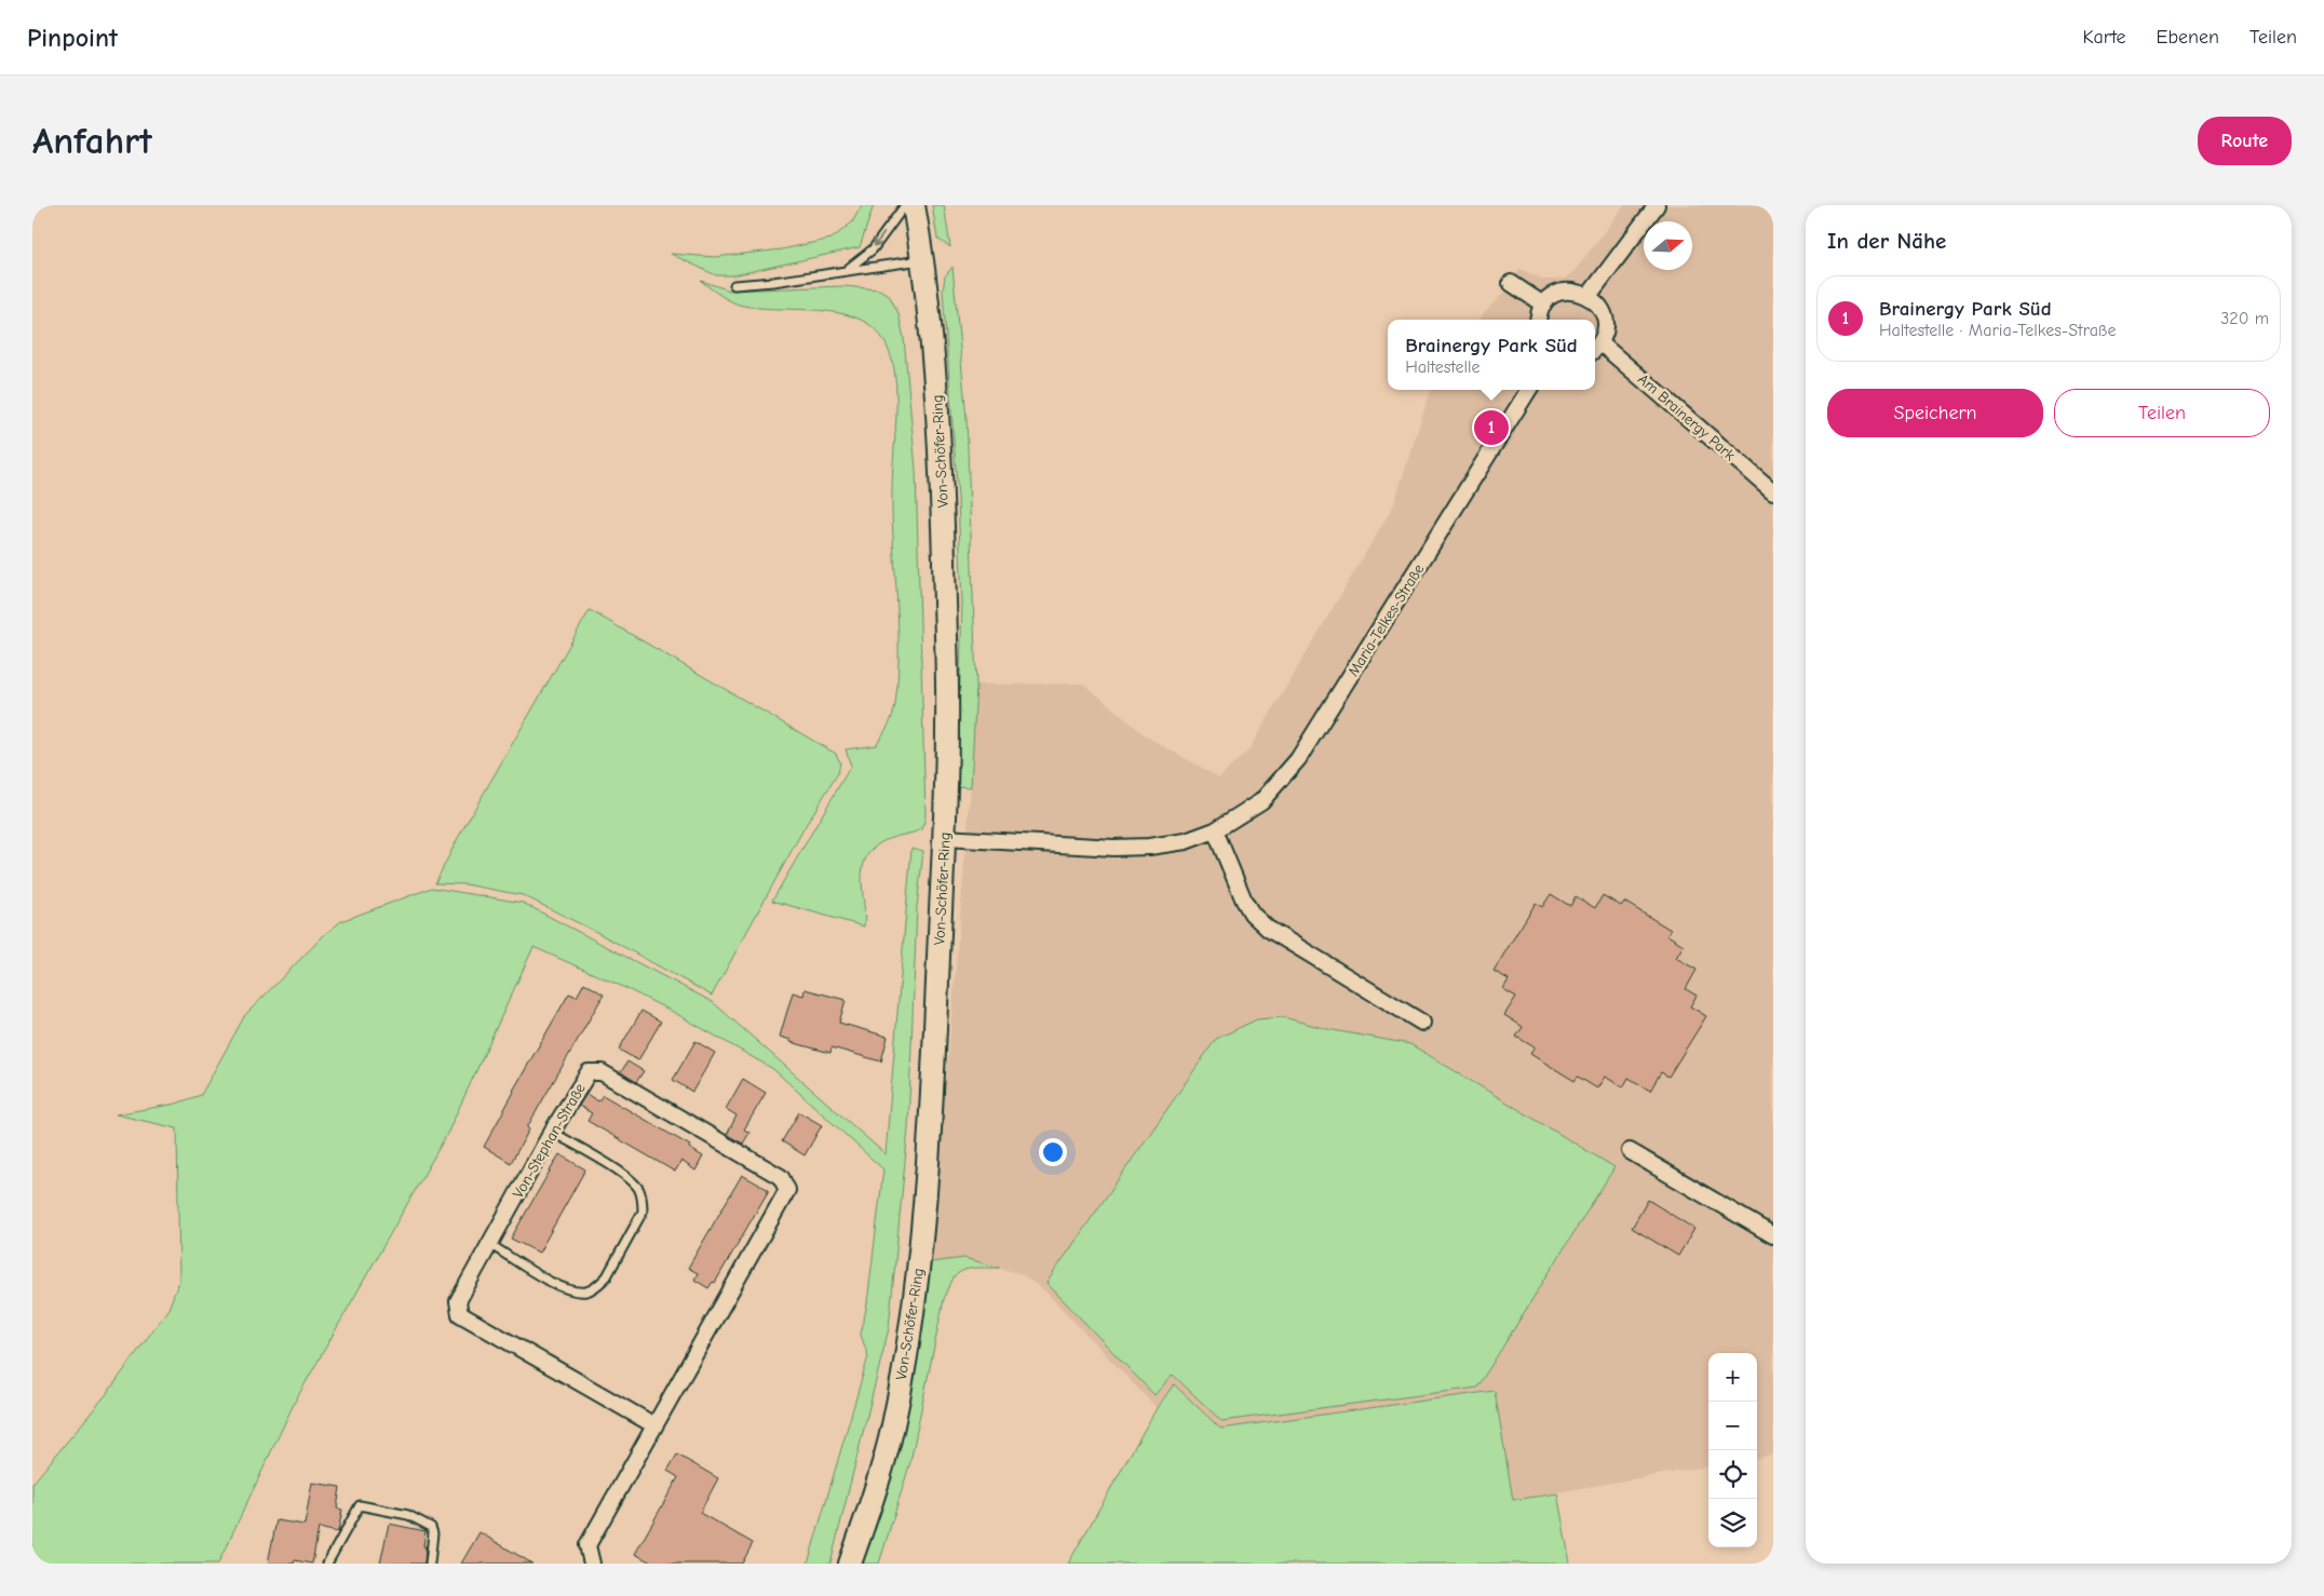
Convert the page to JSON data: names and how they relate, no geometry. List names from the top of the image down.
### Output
{
  "streets": {
    "main road": ["Von-Schöfer-Ring"],
    "street": ["Am Brainergy Park", "Maria-Telkes-Straße", "Von-Stephan-Straße"]
  },
  "crossings": [
    ["Von-Schöfer-Ring", "Maria-Telkes-Straße"]
  ],
  "north": "right",
  "page": {
    "header": "Pinpoint",
    "nav": ["Karte", "Ebenen", "Teilen"],
    "buttons": [
      "Route",
      ["Speichern", "Teilen"]
    ],
    "title": "Anfahrt",
    "heading": "In der Nähe",
    "list": [
      {
        "mark": "1",
        "name": "Brainergy Park Süd",
        "note": "Haltestelle · Maria-Telkes-Straße",
        "value": "320 m"
      }
    ],
    "popup": ["Brainergy Park Süd", "Haltestelle"],
    "pins": "1",
    "map_buttons": ["+", "−"]
  }
}
